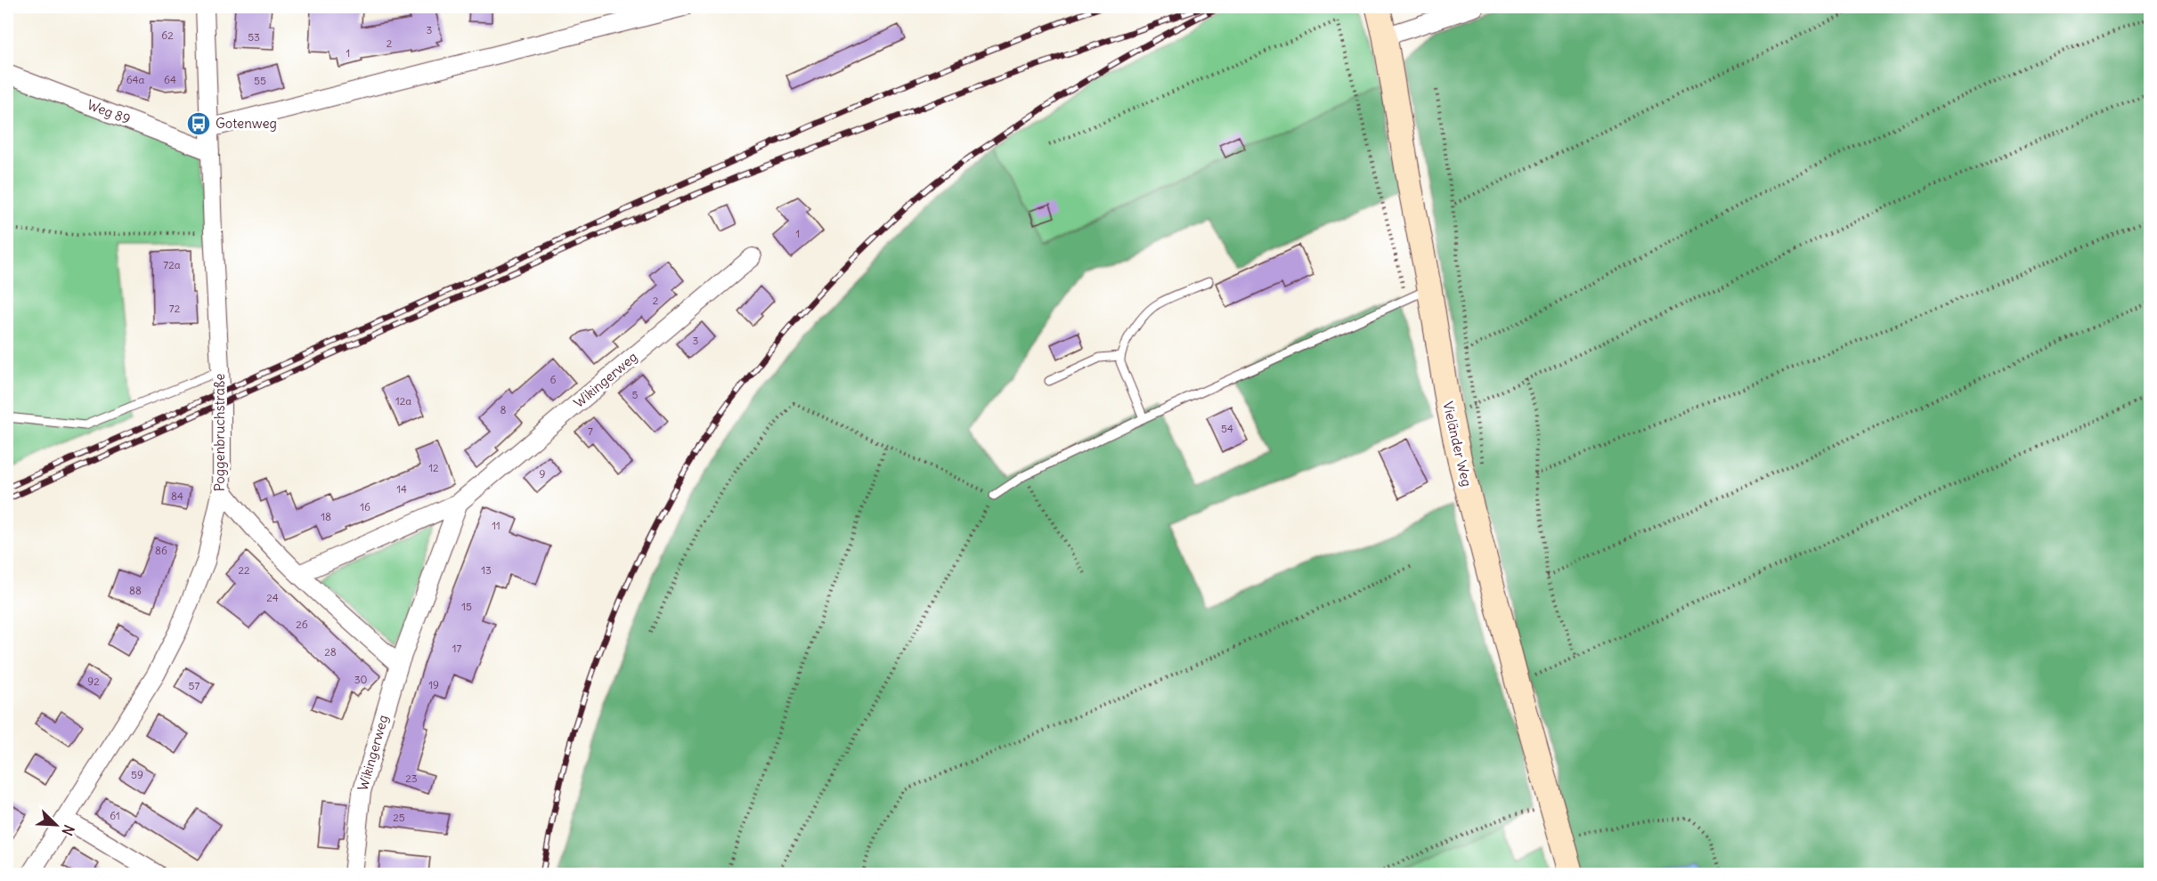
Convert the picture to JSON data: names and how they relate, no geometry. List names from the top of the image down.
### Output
{
  "streets": {
    "street": [
      "Weg 89",
      "Wikingerweg",
      "Poggenbruchstraße",
      "Vieländer Weg"
    ]
  },
  "crossings": [
    ["Weg 89", "Poggenbruchstraße"]
  ],
  "places": {
    "bus stop": ["Gotenweg"]
  },
  "house_numbers": [
    "3",
    "62",
    "53",
    "2",
    "1",
    "64a",
    "64",
    "55",
    "1",
    "72a",
    "2",
    "72",
    "3",
    "6",
    "5",
    "12a",
    "8",
    "54",
    "7",
    "12",
    "9",
    "14",
    "84",
    "16",
    "18",
    "11",
    "86",
    "22",
    "13",
    "88",
    "24",
    "15",
    "26",
    "17",
    "28",
    "30",
    "92",
    "19",
    "57",
    "59",
    "23",
    "61",
    "25"
  ],
  "north": "bottom right"
}
